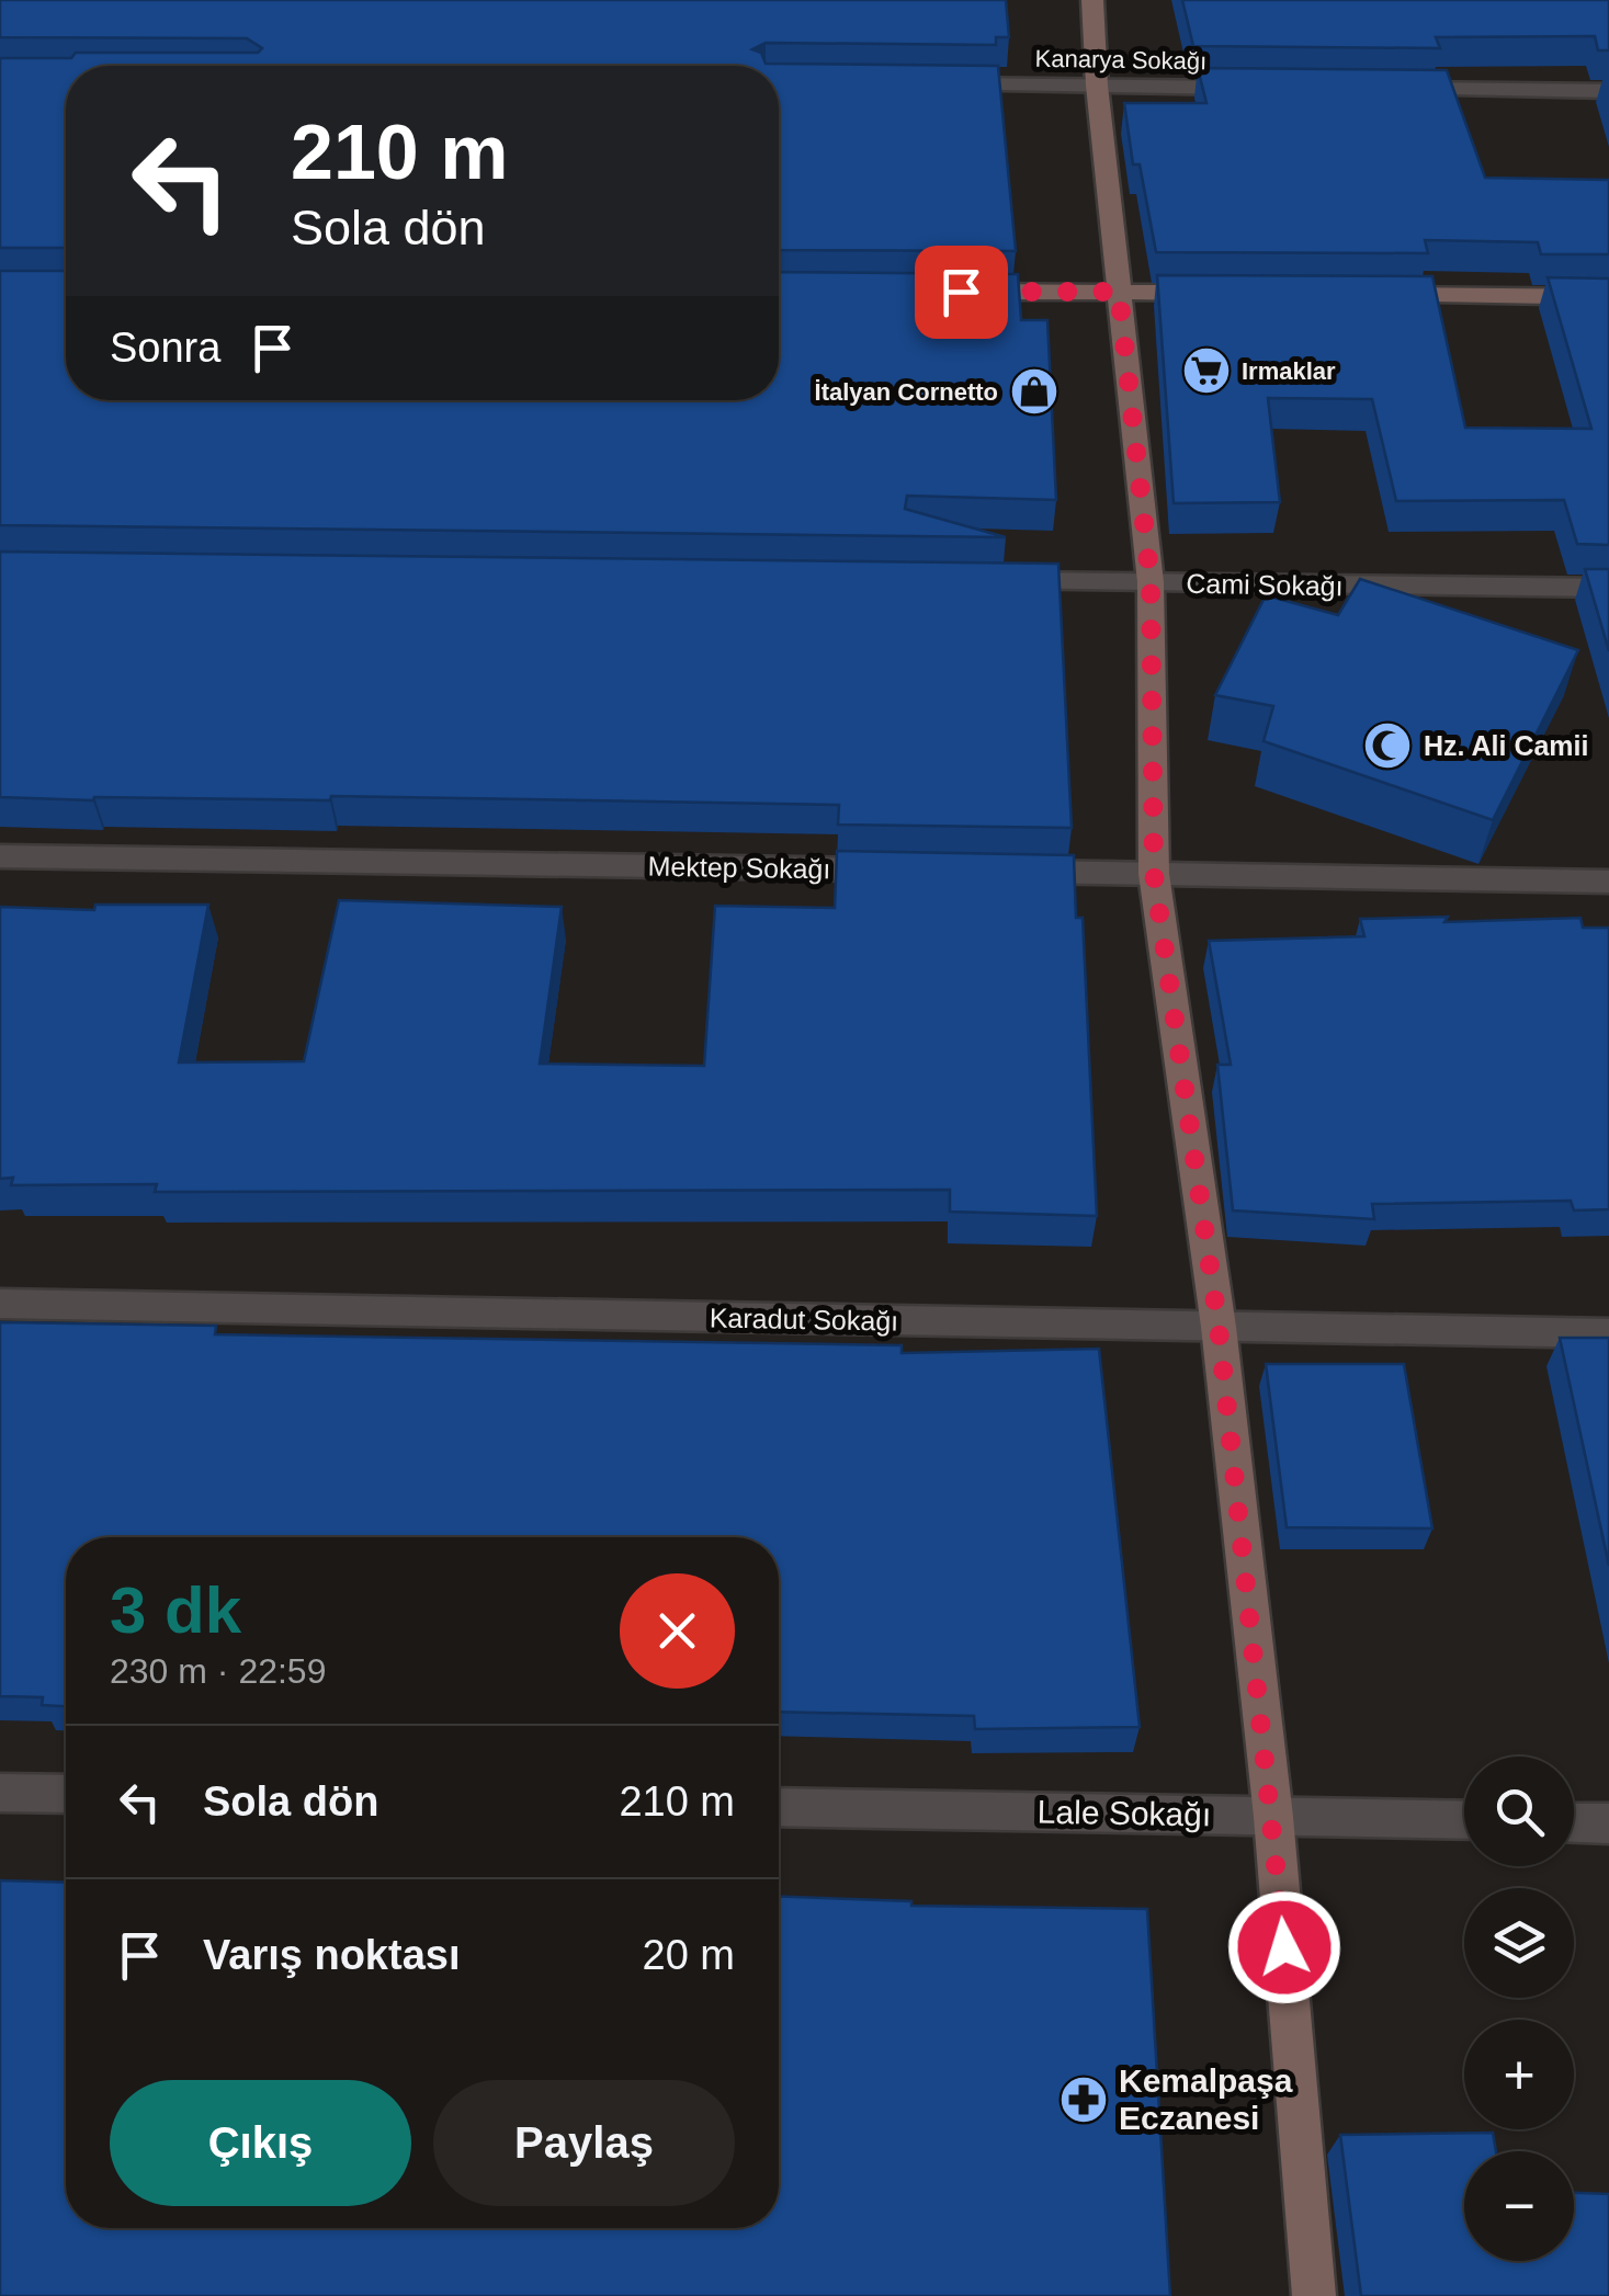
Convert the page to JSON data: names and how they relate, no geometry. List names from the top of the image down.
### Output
{
  "streets": {
    "street": [
      "Kanarya Sokağı",
      "Cami Sokağı",
      "Mektep Sokağı",
      "Karadut Sokağı",
      "Lale Sokağı"
    ]
  },
  "places": {
    "supermarket": ["Irmaklar"],
    "shop": ["İtalyan Cornetto"],
    "mosque": ["Hz. Ali Camii"],
    "pharmacy": ["Kemalpaşa Eczanesi"]
  },
  "page": {
    "turn": ["210 m", "Sola dön"],
    "then": "Sonra",
    "heading": ["3 dk", "230 m · 22:59"],
    "list": [
      {
        "name": "Sola dön",
        "value": "210 m"
      },
      {
        "name": "Varış noktası",
        "value": "20 m"
      }
    ],
    "map_buttons": ["+", "−"],
    "buttons": ["Çıkış", "Paylaş"]
  }
}
